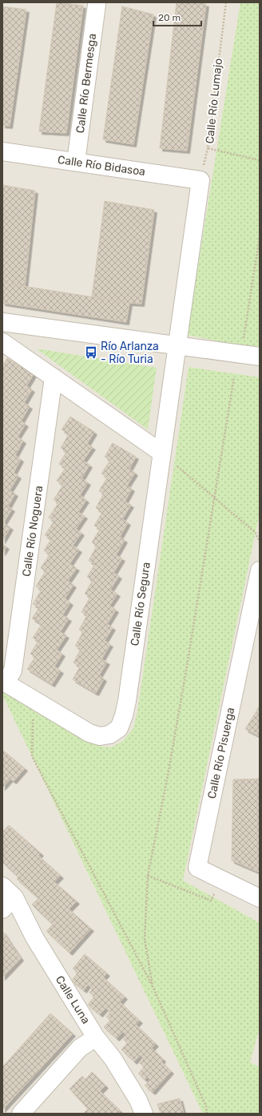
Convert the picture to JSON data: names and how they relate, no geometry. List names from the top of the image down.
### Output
{
  "streets": {
    "street": [
      "Calle Río Bermesga",
      "Calle Río Bidasoa",
      "Calle Río Noguera",
      "Calle Río Segura",
      "Calle Río Pisuerga",
      "Calle Luna"
    ],
    "path": ["Calle Río Lumajo"]
  },
  "crossings": [
    ["Calle Río Bermesga", "Calle Río Bidasoa"],
    ["Calle Río Bidasoa", "Calle Río Segura"],
    ["Calle Río Noguera", "Calle Río Segura"]
  ],
  "places": {
    "bus stop": ["Río Arlanza - Río Turia"]
  },
  "scale_bar": "20 m"
}
